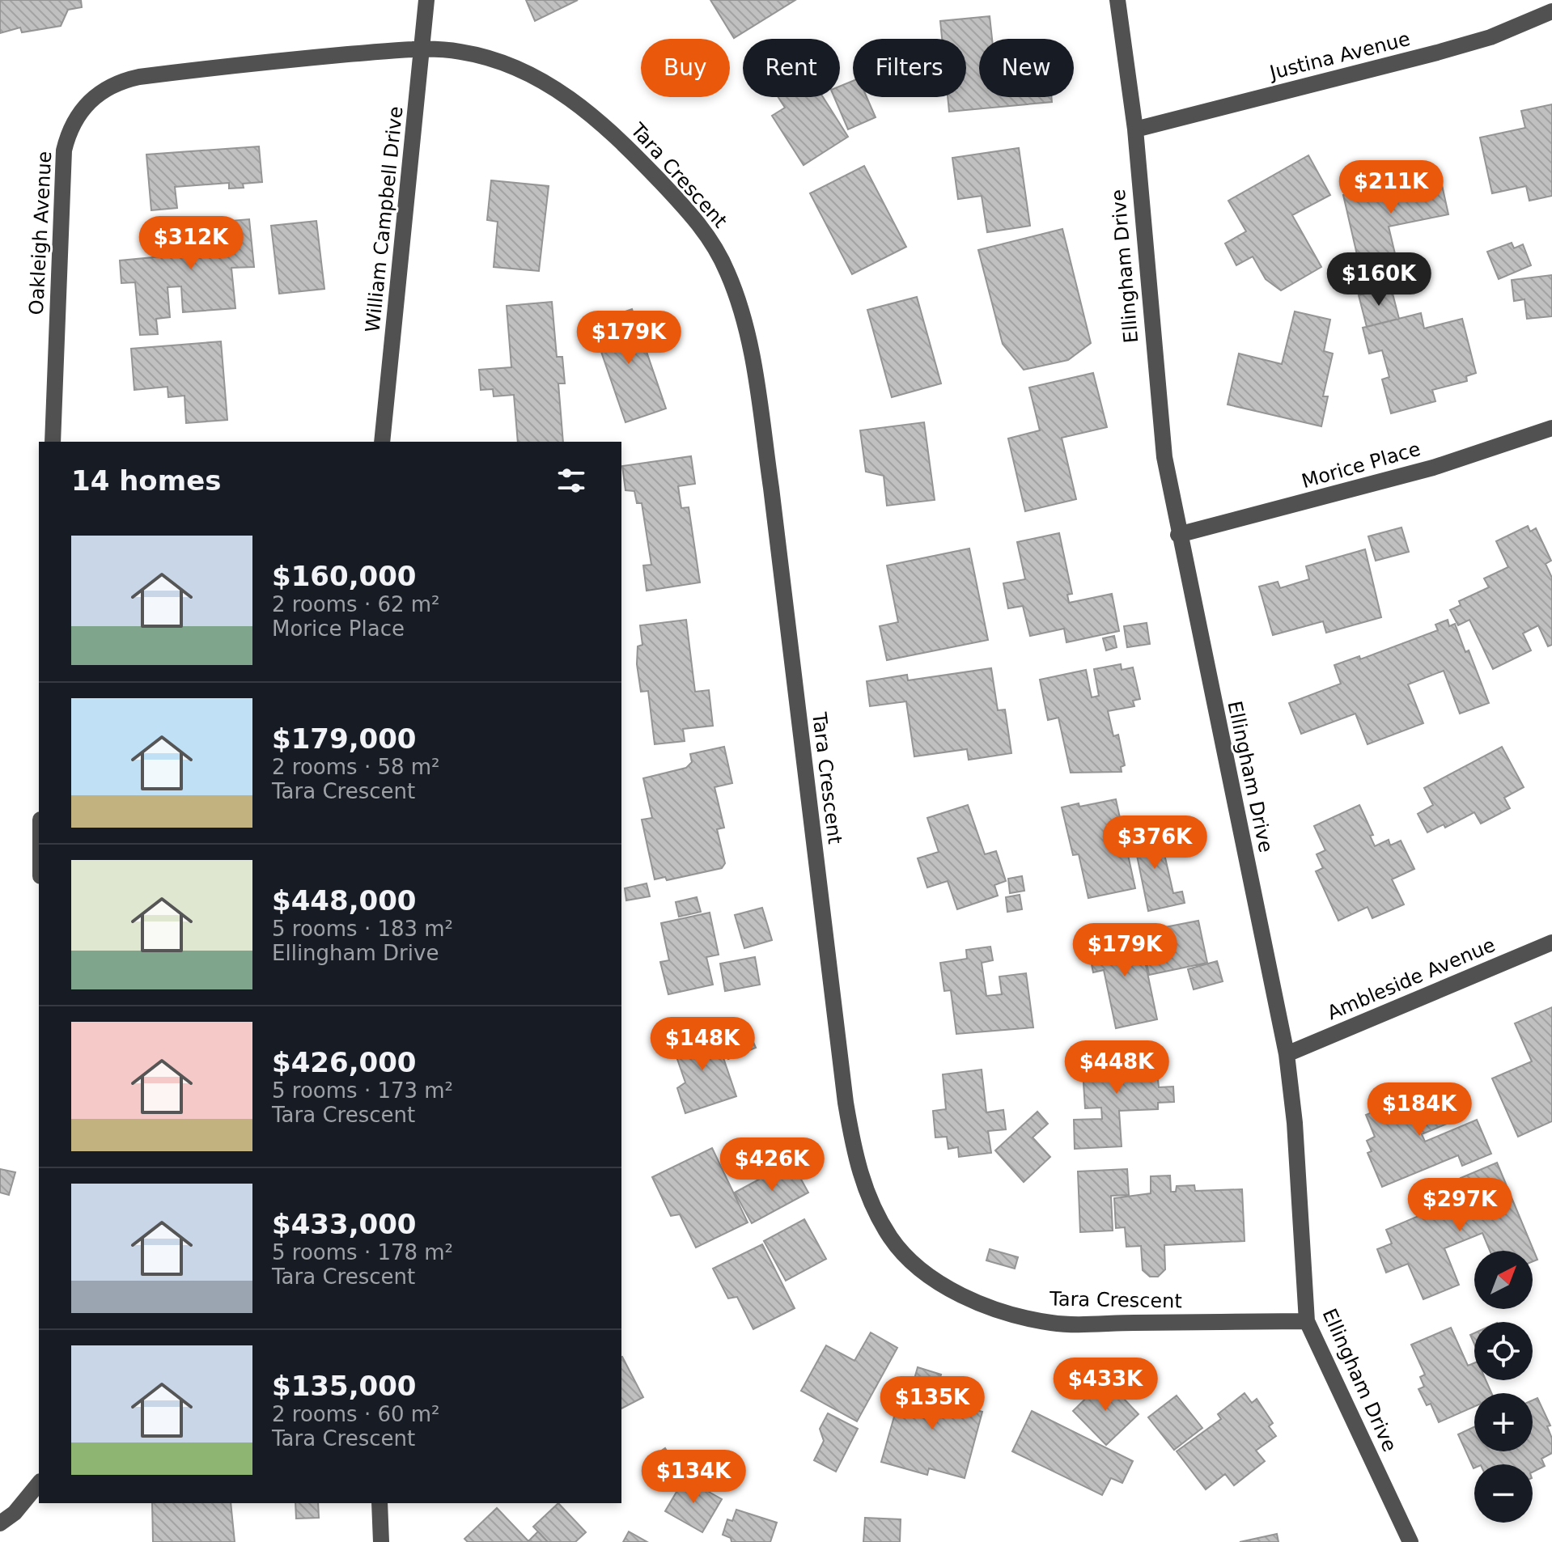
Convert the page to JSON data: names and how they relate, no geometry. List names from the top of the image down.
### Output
{
  "streets": {
    "street": [
      "Justina Avenue",
      "Tara Crescent",
      "William Campbell Drive",
      "Oakleigh Avenue",
      "Ellingham Drive",
      "Morice Place",
      "Ambleside Avenue"
    ]
  },
  "crossings": [
    ["Justina Avenue", "Ellingham Drive"],
    ["Tara Crescent", "William Campbell Drive"],
    ["Tara Crescent", "Oakleigh Avenue"],
    ["Tara Crescent", "Ellingham Drive"],
    ["William Campbell Drive", "Oakleigh Avenue"],
    ["Ellingham Drive", "Morice Place"],
    ["Ellingham Drive", "Ambleside Avenue"]
  ],
  "north": "top right",
  "page": {
    "chip": [
      "Buy",
      "Rent",
      "Filters",
      "New"
    ],
    "price": [
      "$211K",
      "$312K",
      "$160K",
      "$179K",
      "$376K",
      "$179K",
      "$148K",
      "$448K",
      "$184K",
      "$426K",
      "$297K",
      "$433K",
      "$135K",
      "$134K"
    ],
    "heading": "14 homes",
    "list": [
      {
        "name": "$160,000",
        "note": "2 rooms · 62 m² · Morice Place"
      },
      {
        "name": "$179,000",
        "note": "2 rooms · 58 m² · Tara Crescent"
      },
      {
        "name": "$448,000",
        "note": "5 rooms · 183 m² · Ellingham Drive"
      },
      {
        "name": "$426,000",
        "note": "5 rooms · 173 m² · Tara Crescent"
      },
      {
        "name": "$433,000",
        "note": "5 rooms · 178 m² · Tara Crescent"
      },
      {
        "name": "$135,000",
        "note": "2 rooms · 60 m² · Tara Crescent"
      }
    ],
    "map_buttons": ["+", "−"]
  }
}
